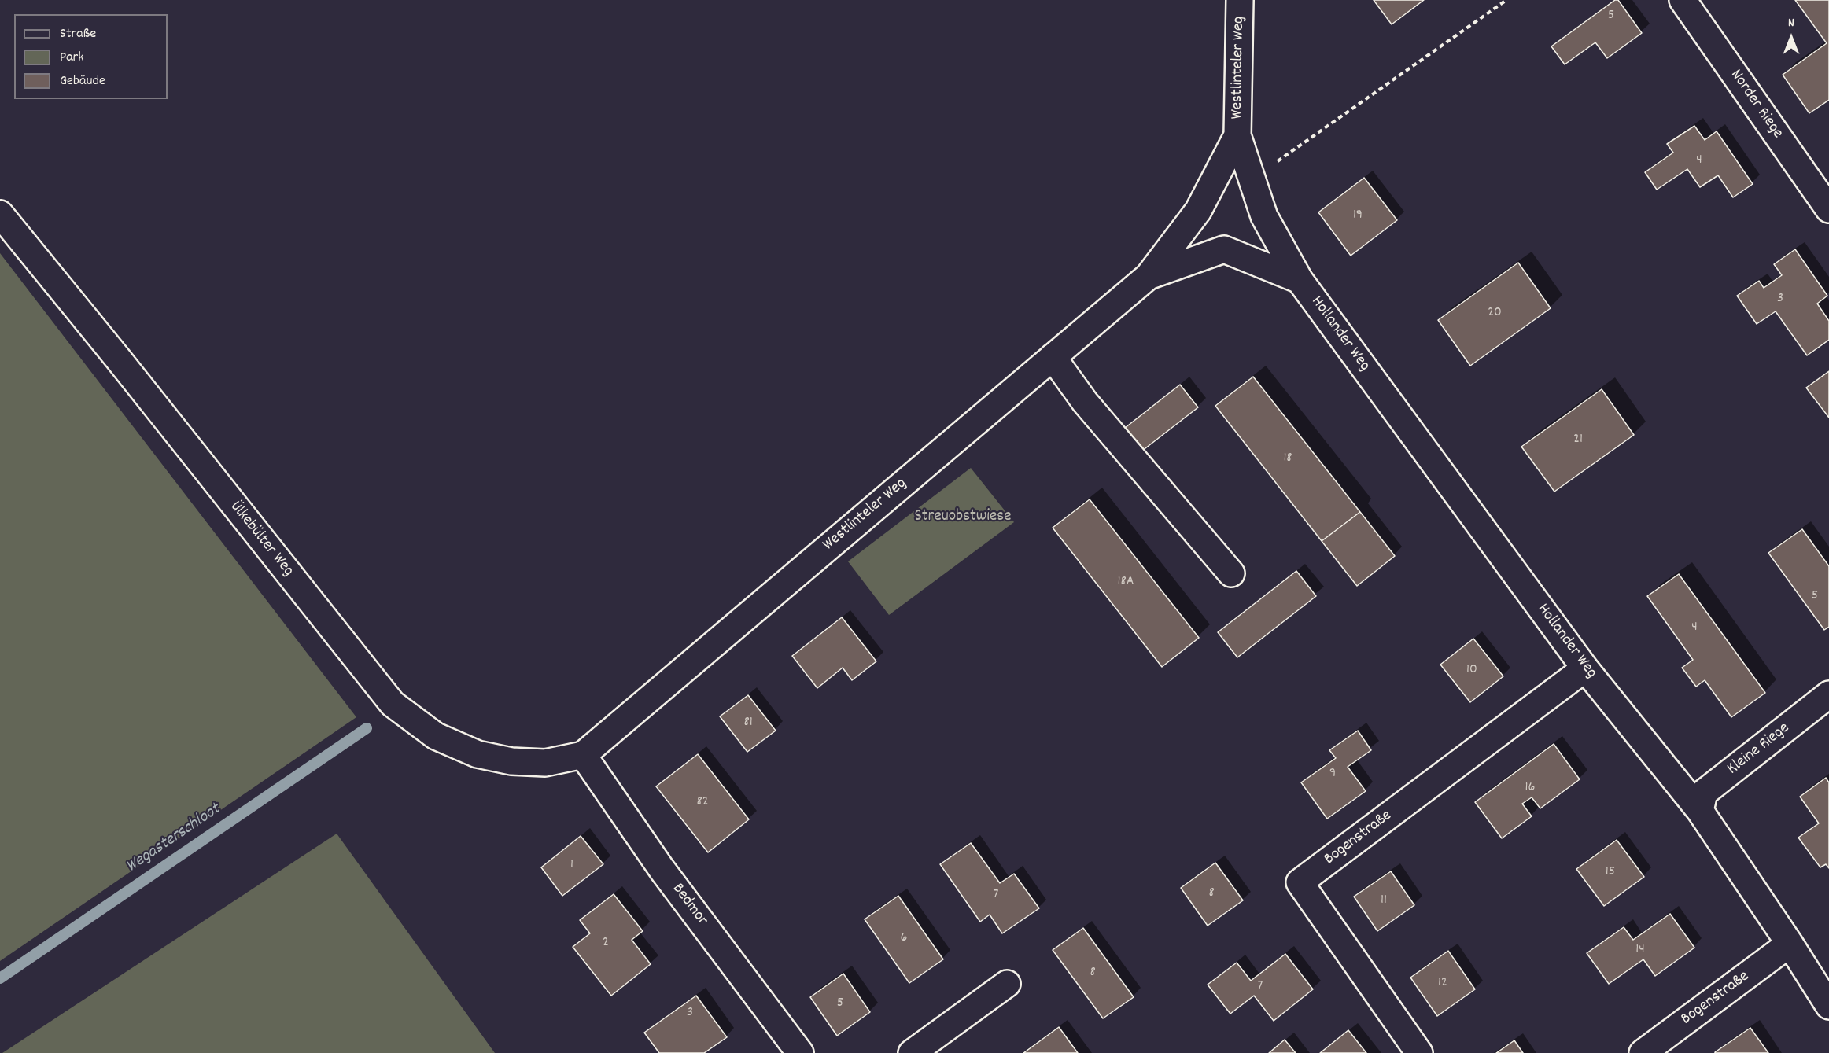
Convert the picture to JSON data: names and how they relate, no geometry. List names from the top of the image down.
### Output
{
  "streets": {
    "street": [
      "Westlinteler Weg",
      "Norder Riege",
      "Hollander Weg",
      "Ülkebülter Weg",
      "Kleine Riege",
      "Bogenstraße",
      "Bedmor"
    ]
  },
  "crossings": [
    ["Westlinteler Weg", "Hollander Weg"],
    ["Westlinteler Weg", "Ülkebülter Weg"],
    ["Westlinteler Weg", "Bedmor"],
    ["Hollander Weg", "Kleine Riege"],
    ["Hollander Weg", "Bogenstraße"],
    ["Ülkebülter Weg", "Bedmor"]
  ],
  "water": ["Wegasterschloot"],
  "parks": ["Streuobstwiese"],
  "house_numbers": [
    "5",
    "4",
    "19",
    "3",
    "20",
    "21",
    "18",
    "18A",
    "5",
    "4",
    "10",
    "81",
    "9",
    "16",
    "82",
    "1",
    "15",
    "8",
    "7",
    "11",
    "6",
    "2",
    "14",
    "8",
    "12",
    "7",
    "5",
    "3"
  ],
  "legend": ["Straße", "Park", "Gebäude"],
  "north": "top"
}
